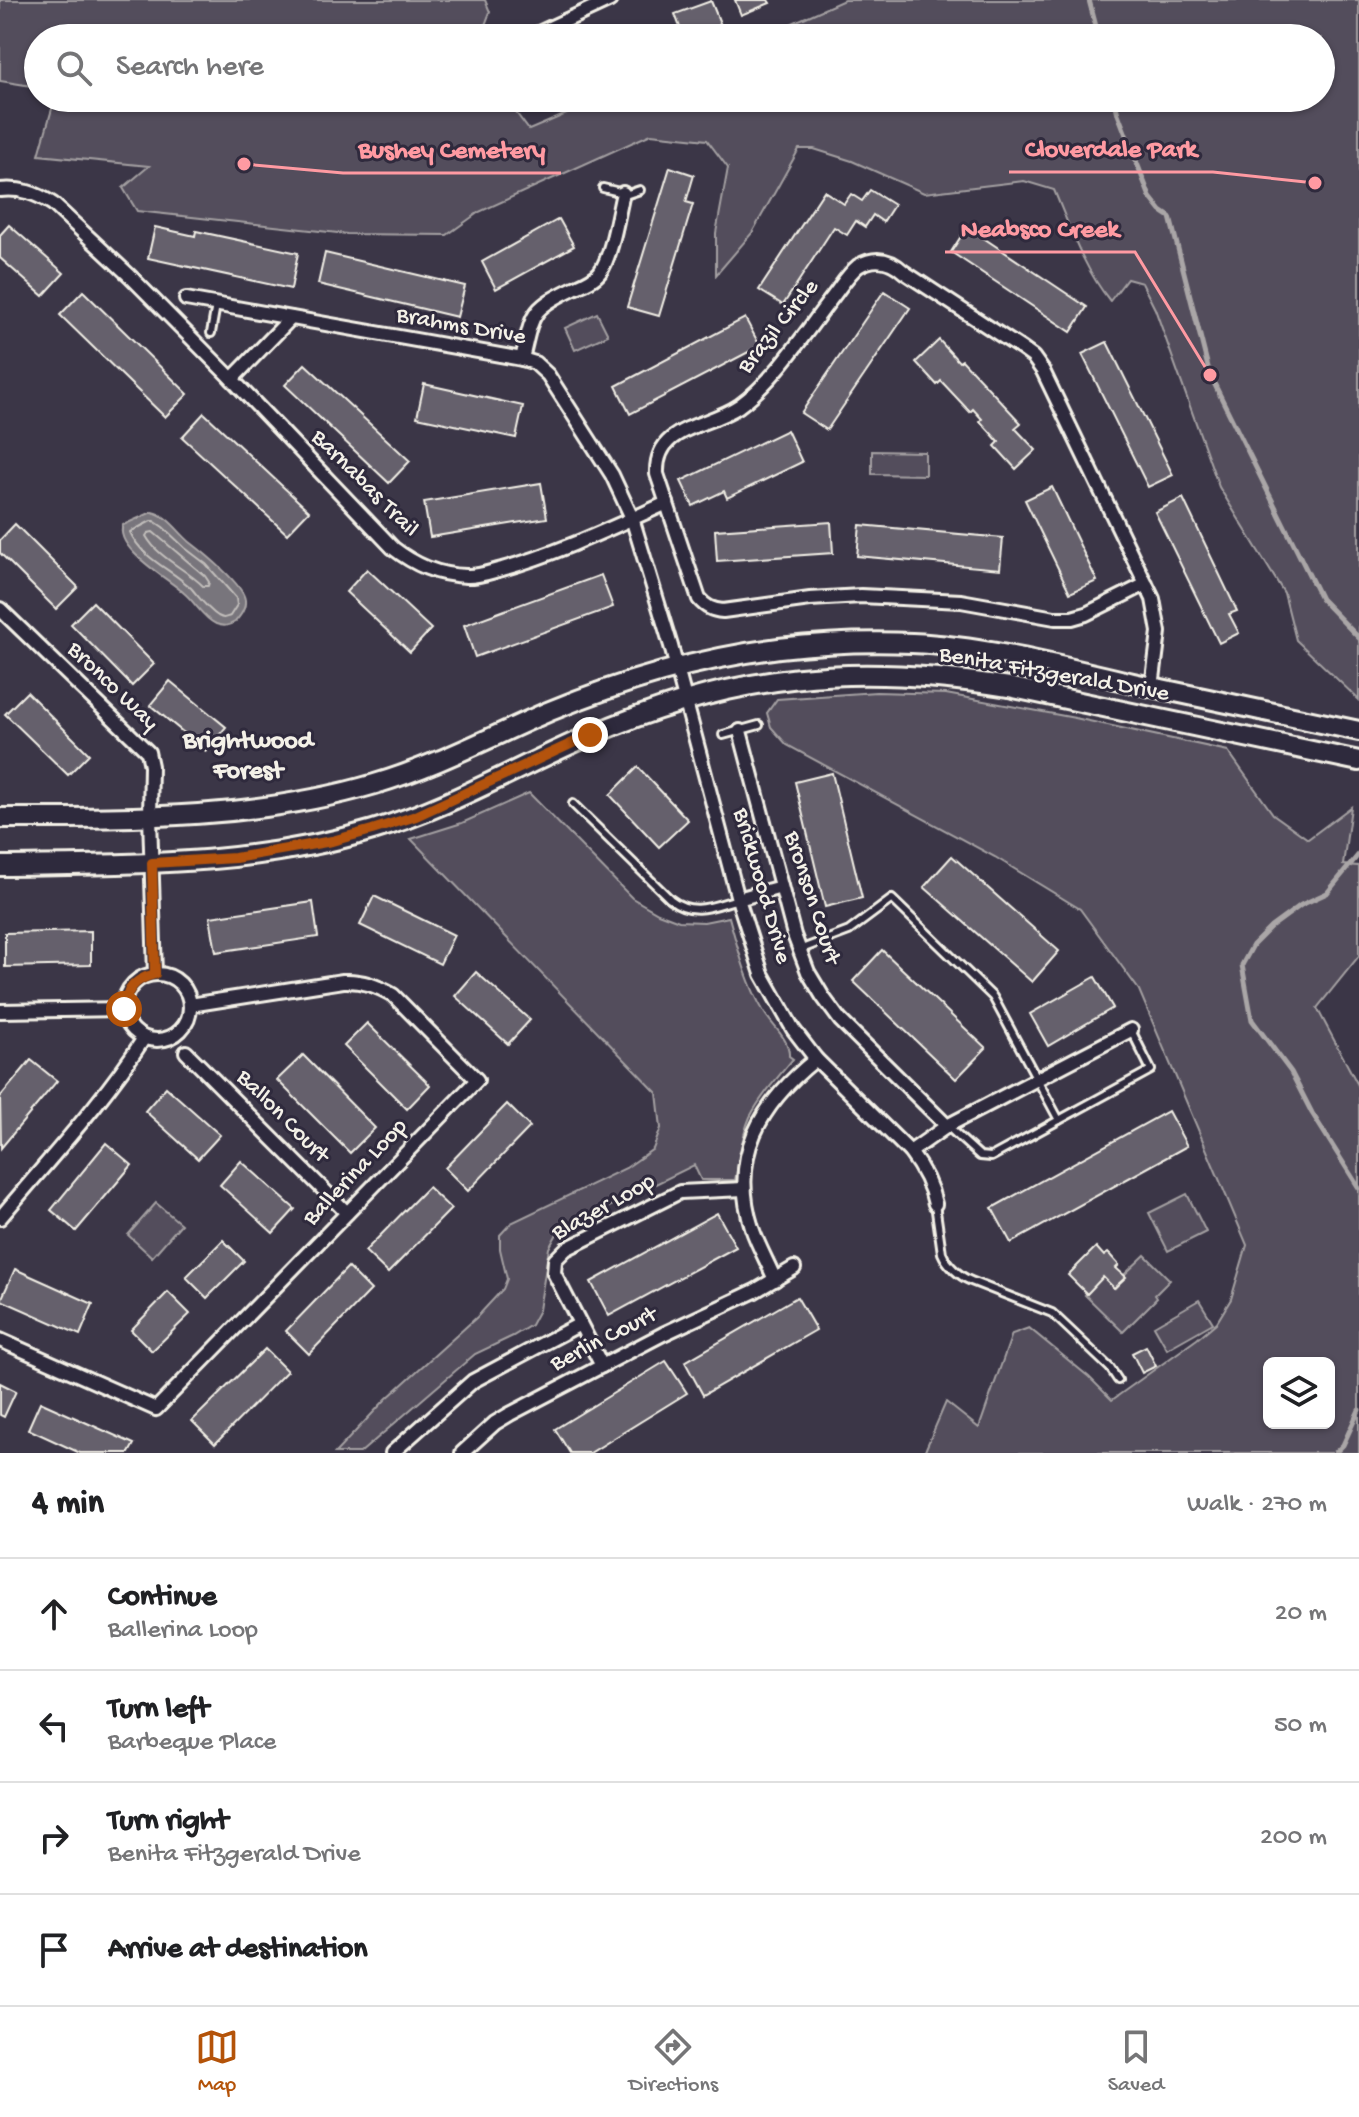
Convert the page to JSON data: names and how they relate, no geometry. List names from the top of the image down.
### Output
{
  "streets": {
    "main road": ["Benita Fitzgerald Drive"],
    "street": [
      "Brahms Drive",
      "Brazil Circle",
      "Barnabas Trail",
      "Bronco Way",
      "Brickwood Drive",
      "Bronson Court",
      "Ballon Court",
      "Ballerina Loop",
      "Blazer Loop",
      "Berlin Court"
    ]
  },
  "crossings": [
    ["Brahms Drive", "Barnabas Trail"],
    ["Brahms Drive", "Benita Fitzgerald Drive"],
    ["Brahms Drive", "Brickwood Drive"],
    ["Brazil Circle", "Barnabas Trail"],
    ["Brazil Circle", "Benita Fitzgerald Drive"],
    ["Benita Fitzgerald Drive", "Bronco Way"],
    ["Benita Fitzgerald Drive", "Brickwood Drive"],
    ["Bronco Way", "Ballerina Loop"],
    ["Ballon Court", "Ballerina Loop"],
    ["Blazer Loop", "Berlin Court"]
  ],
  "districts": ["Brightwood Forest"],
  "places": ["Bushey Cemetery", "Cloverdale Park", "Neabsco Creek"],
  "page": {
    "search": "Search here",
    "heading": ["4 min", "Walk · 270 m"],
    "list": [
      ["Continue", "Ballerina Loop", "20 m"],
      ["Turn left", "Barbeque Place", "50 m"],
      ["Turn right", "Benita Fitzgerald Drive", "200 m"],
      "Arrive at destination"
    ],
    "nav": ["Map", "Directions", "Saved"]
  }
}
